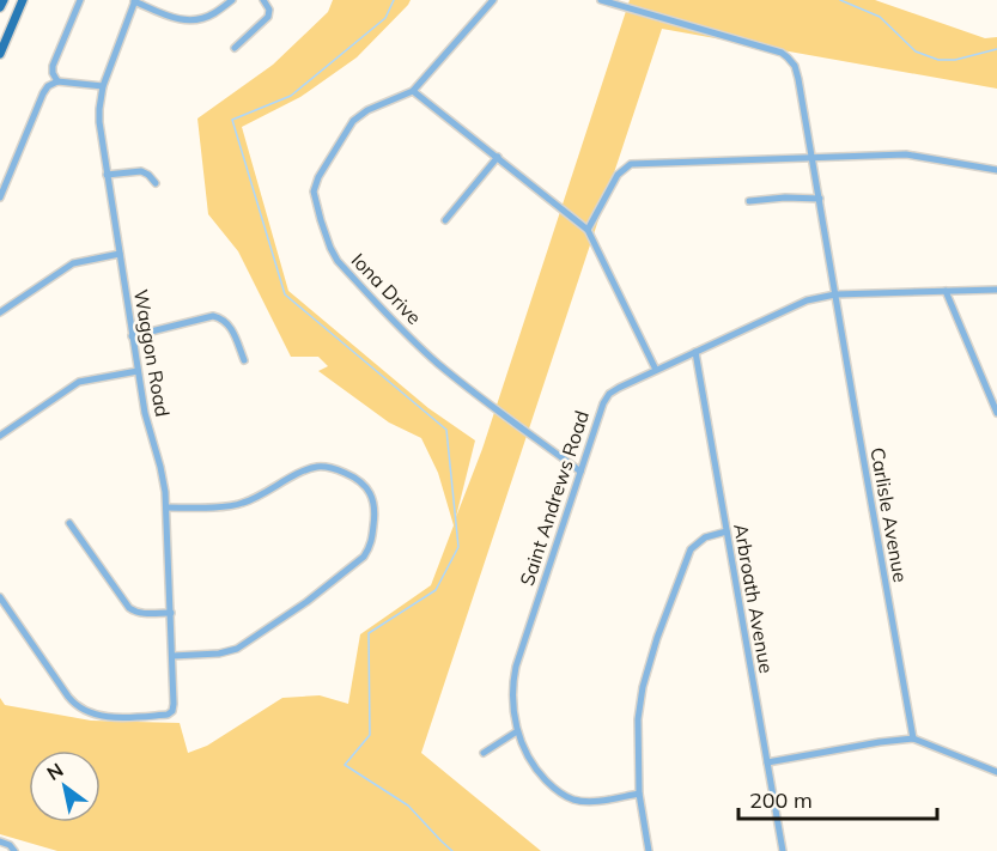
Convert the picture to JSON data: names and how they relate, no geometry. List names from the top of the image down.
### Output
{
  "streets": {
    "street": [
      "Iona Drive",
      "Waggon Road",
      "Saint Andrews Road",
      "Carlisle Avenue",
      "Arbroath Avenue"
    ]
  },
  "crossings": [
    ["Iona Drive", "Saint Andrews Road"],
    ["Saint Andrews Road", "Carlisle Avenue"],
    ["Saint Andrews Road", "Arbroath Avenue"]
  ],
  "scale_bar": "200 m",
  "north": "top left"
}
